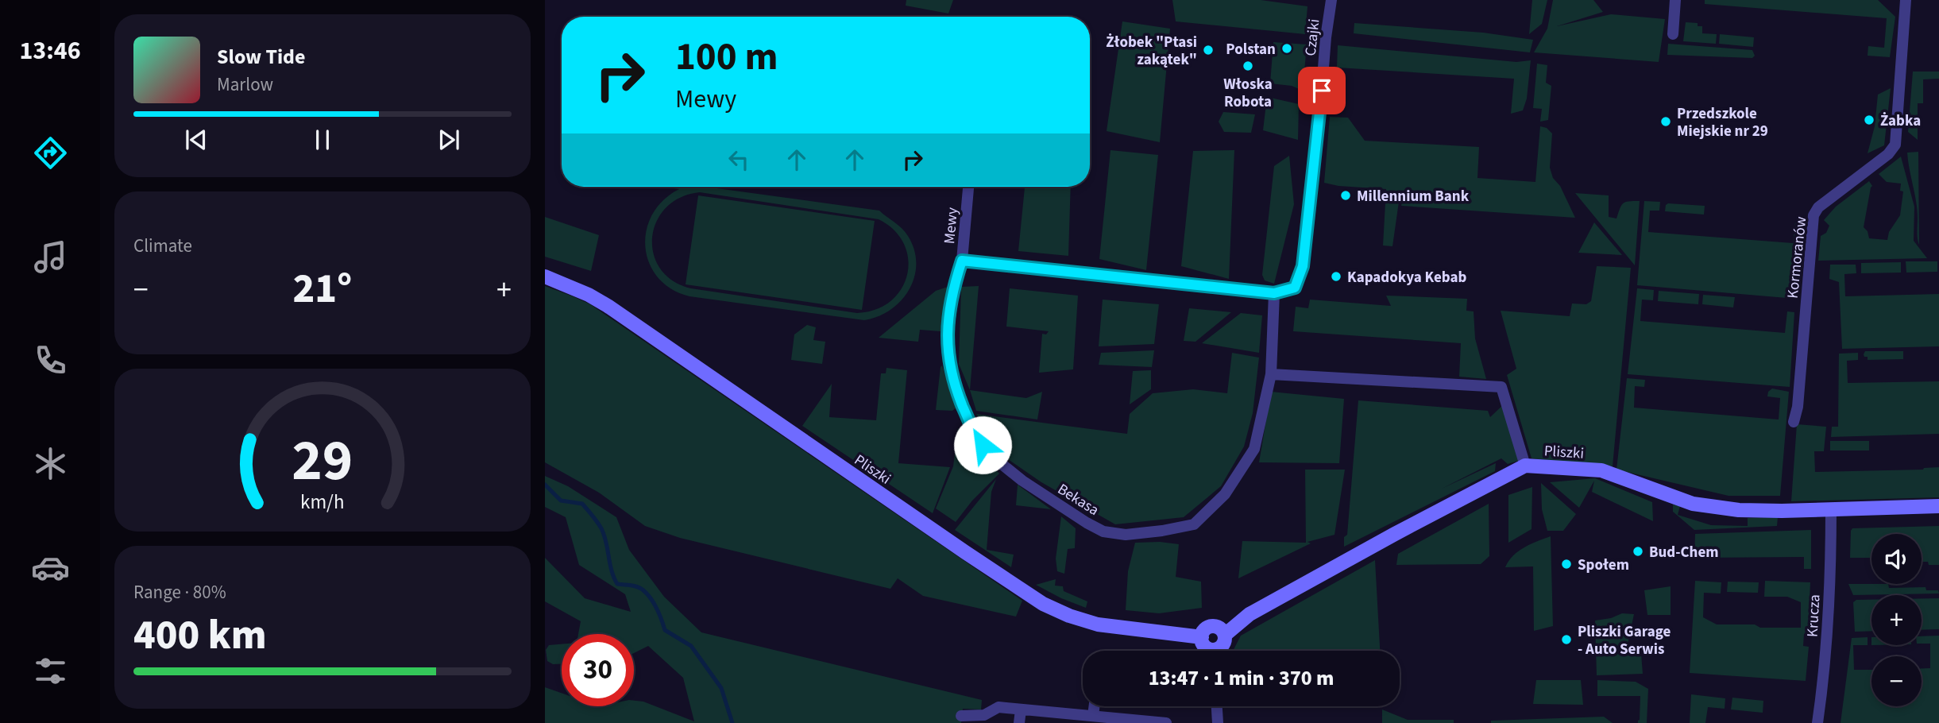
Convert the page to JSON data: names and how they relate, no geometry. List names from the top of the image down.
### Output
{
  "streets": {
    "street": [
      "Czajki",
      "Mewy",
      "Kormoranów",
      "Pliszki",
      "Bekasa",
      "Krucza"
    ]
  },
  "crossings": [
    ["Czajki", "Mewy"],
    ["Czajki", "Bekasa"],
    ["Mewy", "Bekasa"],
    ["Pliszki", "Krucza"]
  ],
  "places": [
    "Polstan",
    "Żłobek \"Ptasi zakątek\"",
    "Włoska Robota",
    "Żabka",
    "Przedszkole Miejskie nr 29",
    "Millennium Bank",
    "Kapadokya Kebab",
    "Bud-Chem",
    "Społem",
    "Pliszki Garage - Auto Serwis"
  ],
  "page": {
    "tabs": "13:46",
    "turn": ["100 m", "Mewy"],
    "song": ["Slow Tide", "Marlow"],
    "tile": [
      "Climate",
      ["Range · 80%", "400 km"]
    ],
    "heat": ["−", "21°", "+"],
    "map_buttons": ["+", "−"],
    "limit": "30",
    "trip": "13:47 · 1 min · 370 m",
    "gauge": ["29", "km/h"]
  }
}
